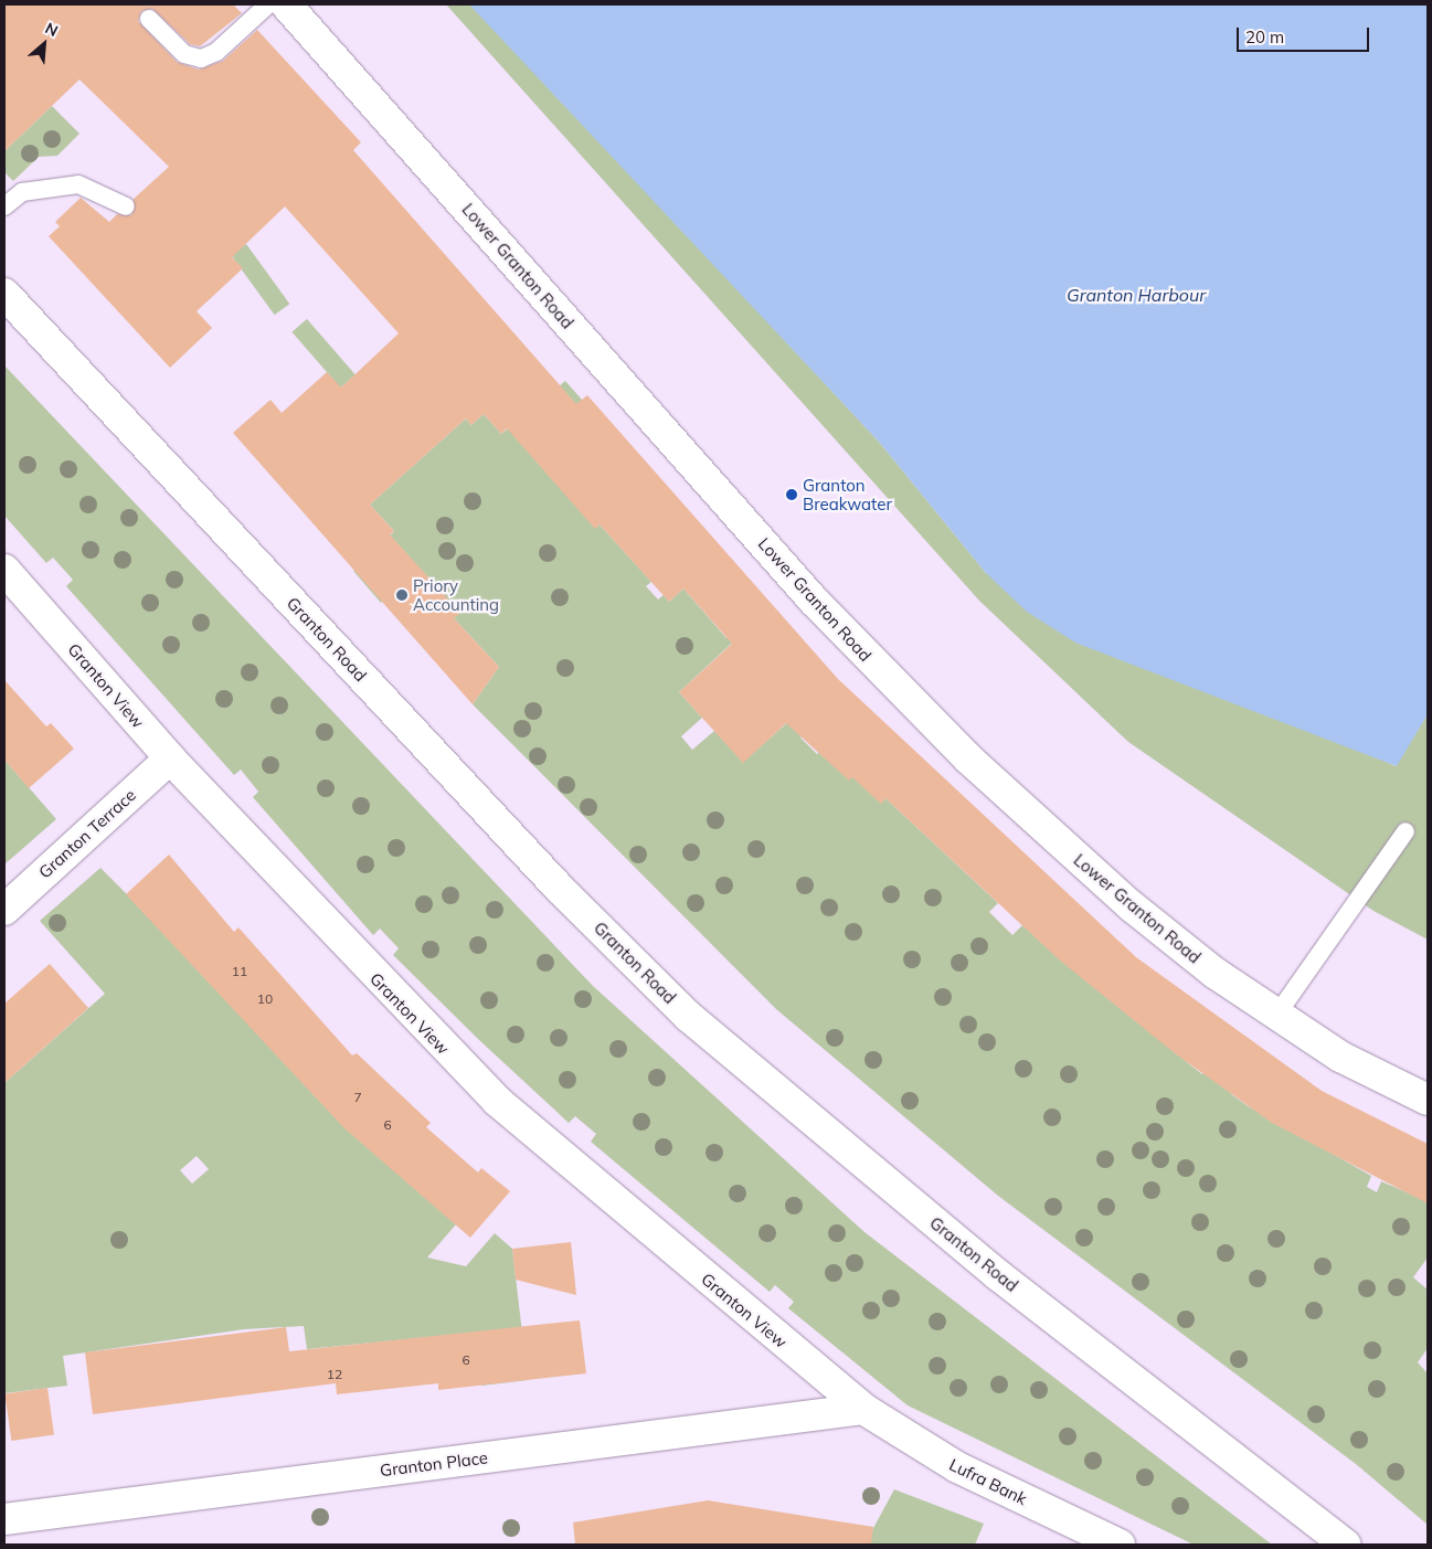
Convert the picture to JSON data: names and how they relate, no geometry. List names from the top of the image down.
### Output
{
  "streets": {
    "main road": [
      "Lower Granton Road",
      "Granton Road",
      "Granton View",
      "Granton Terrace",
      "Granton Place",
      "Lufra Bank"
    ]
  },
  "crossings": [
    ["Granton View", "Granton Terrace"],
    ["Granton View", "Granton Place"],
    ["Granton View", "Lufra Bank"],
    ["Granton Place", "Lufra Bank"]
  ],
  "water": ["Granton Harbour"],
  "places": ["Granton Breakwater", "Priory Accounting"],
  "house_numbers": [
    "11",
    "10",
    "7",
    "6",
    "6",
    "12"
  ],
  "scale_bar": "20 m",
  "north": "top right"
}
